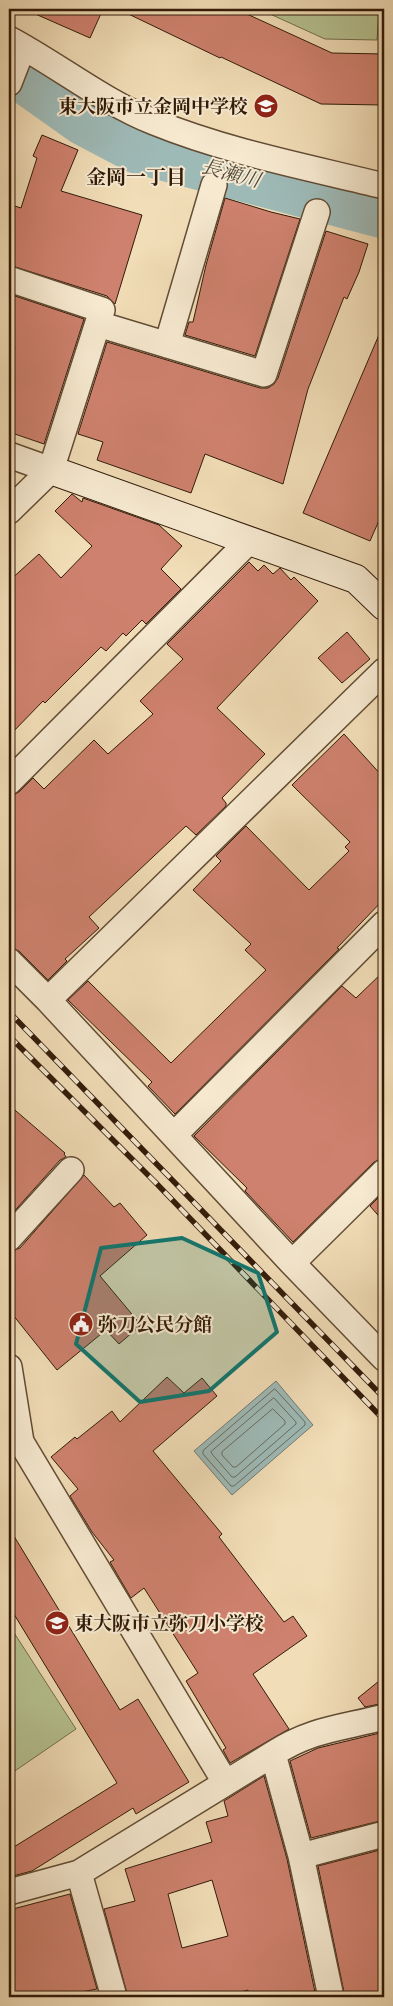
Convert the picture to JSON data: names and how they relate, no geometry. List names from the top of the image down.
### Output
{
  "districts": ["金岡一丁目"],
  "water": ["長瀬川"],
  "places": {
    "school or university": ["東大阪市立金岡中学校", "東大阪市立弥刀小学校"],
    "public building": ["弥刀公民分館"]
  }
}
